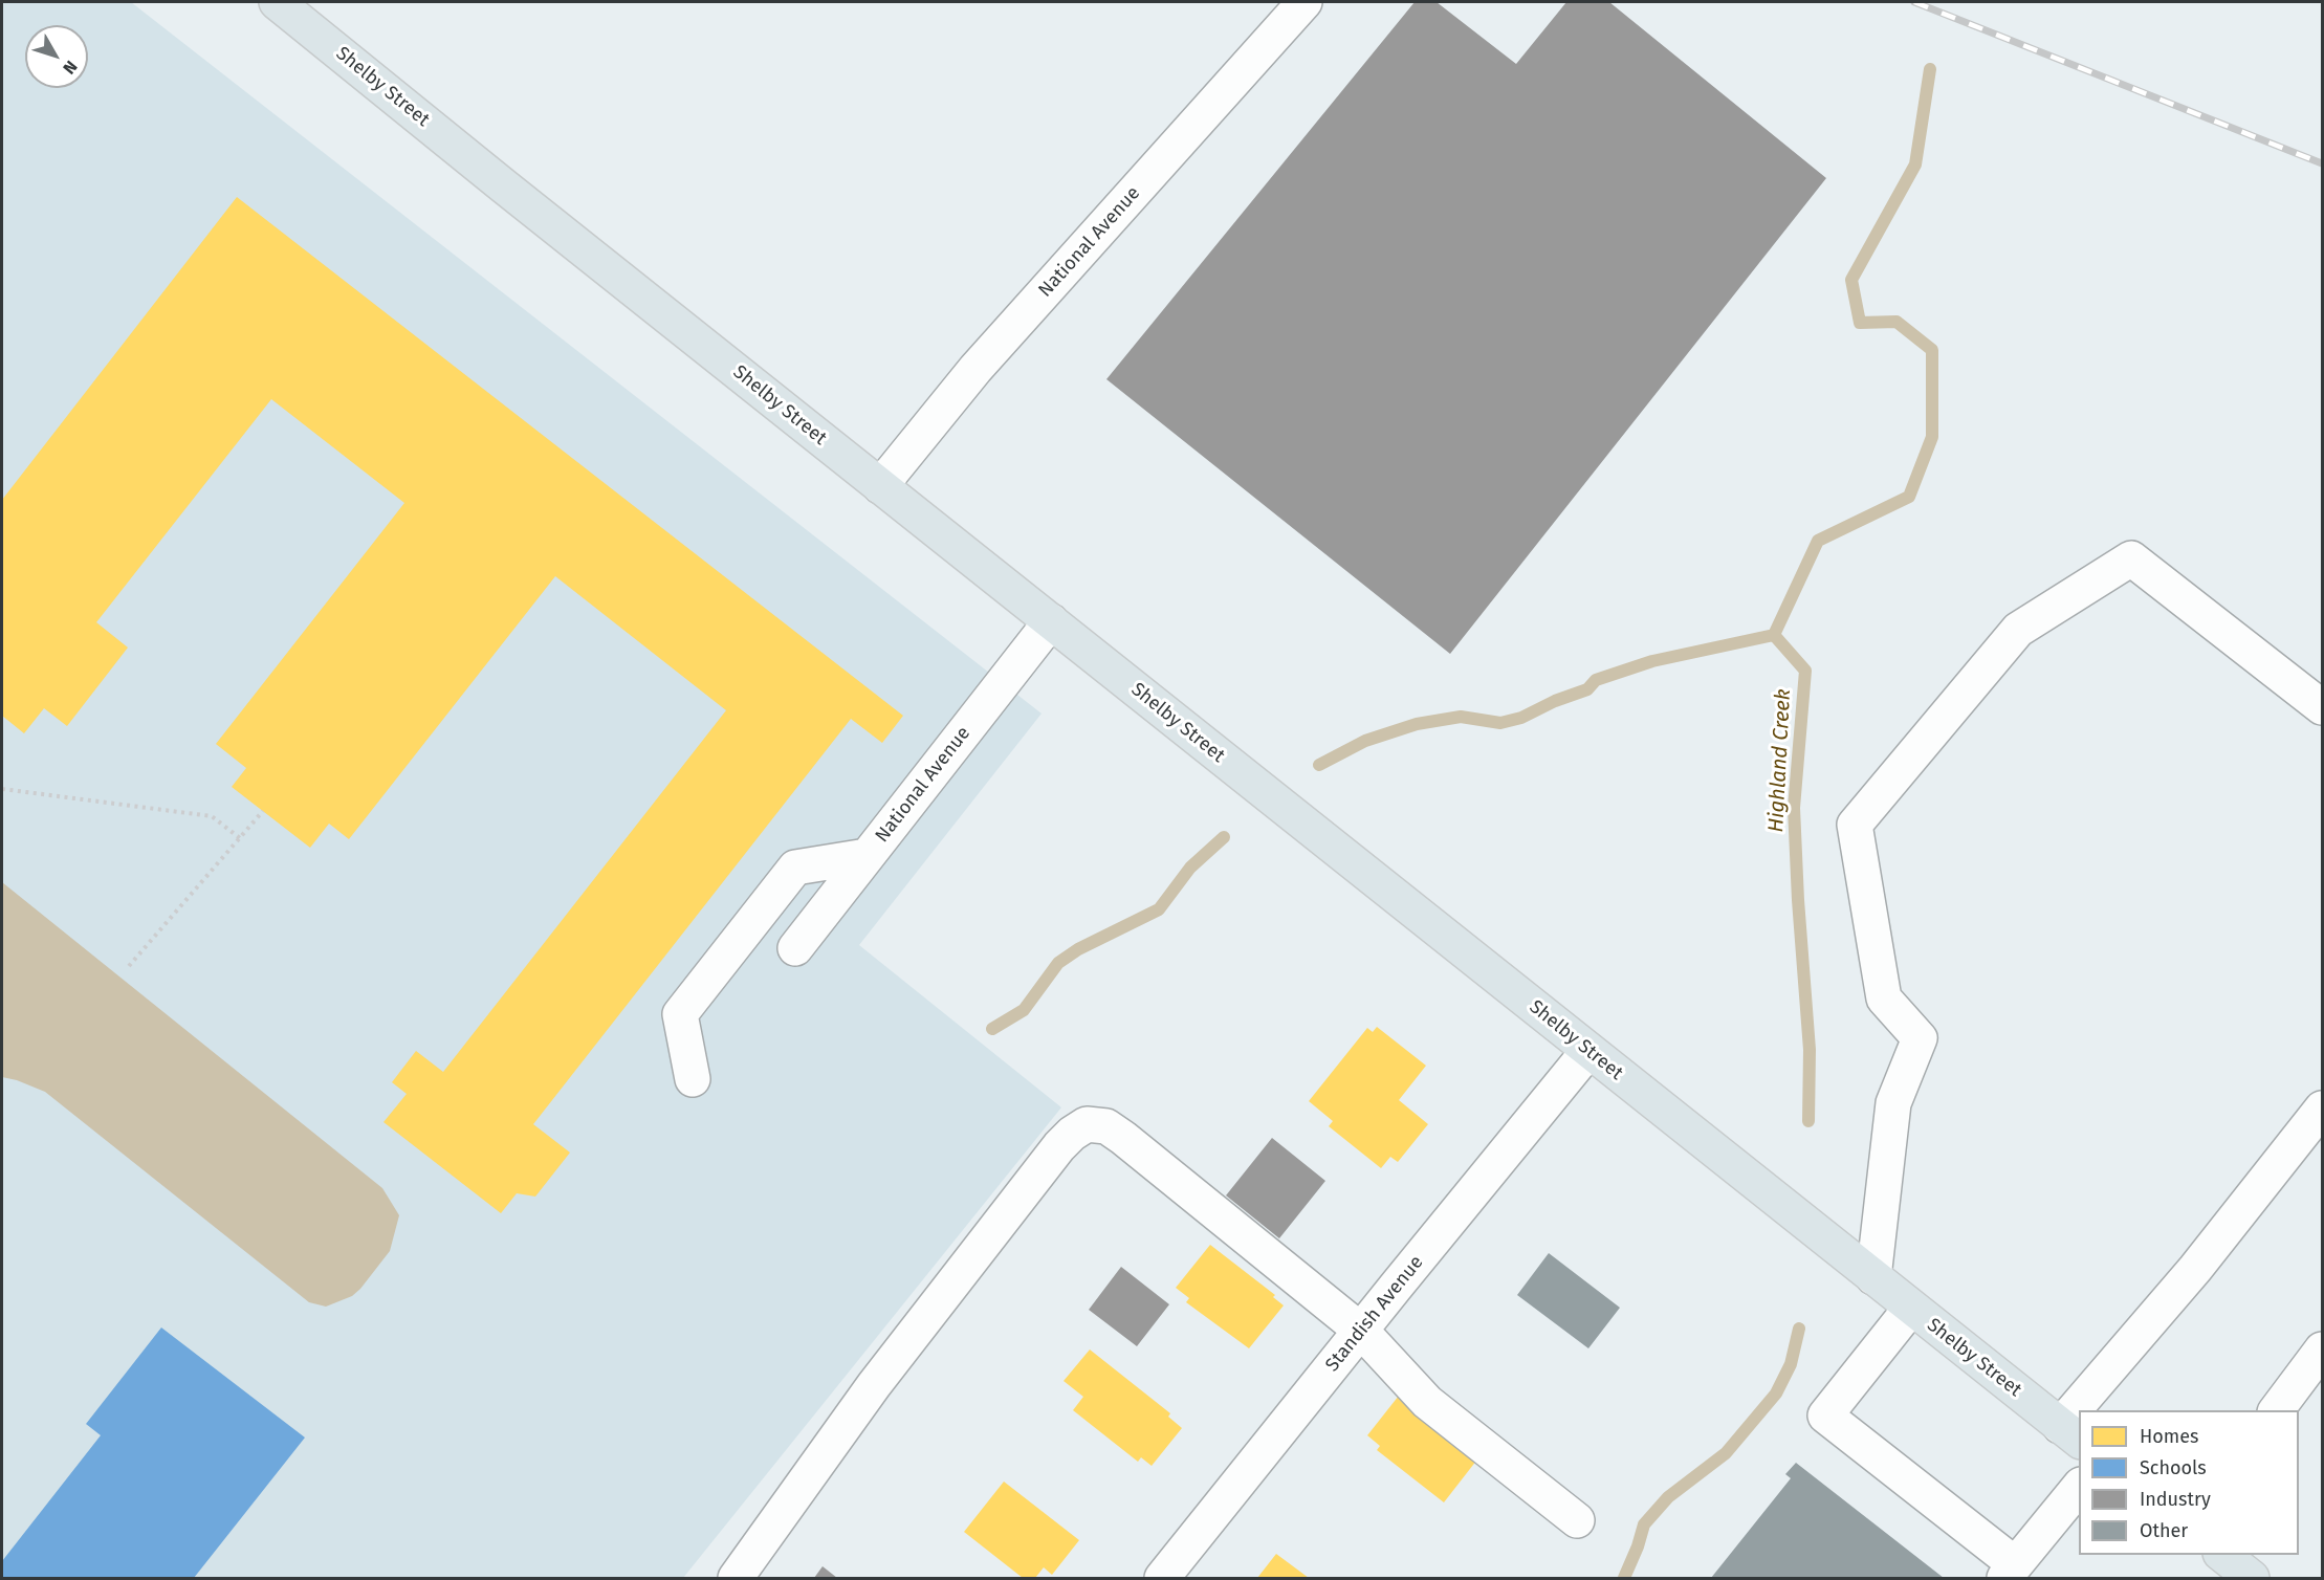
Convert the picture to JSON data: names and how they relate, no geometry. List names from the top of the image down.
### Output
{
  "streets": {
    "main road": ["Shelby Street"],
    "street": ["National Avenue", "Standish Avenue"]
  },
  "crossings": [
    ["Shelby Street", "National Avenue"],
    ["Shelby Street", "Standish Avenue"]
  ],
  "water": ["Highland Creek"],
  "legend": [
    "Homes",
    "Schools",
    "Industry",
    "Other"
  ],
  "north": "bottom right"
}
